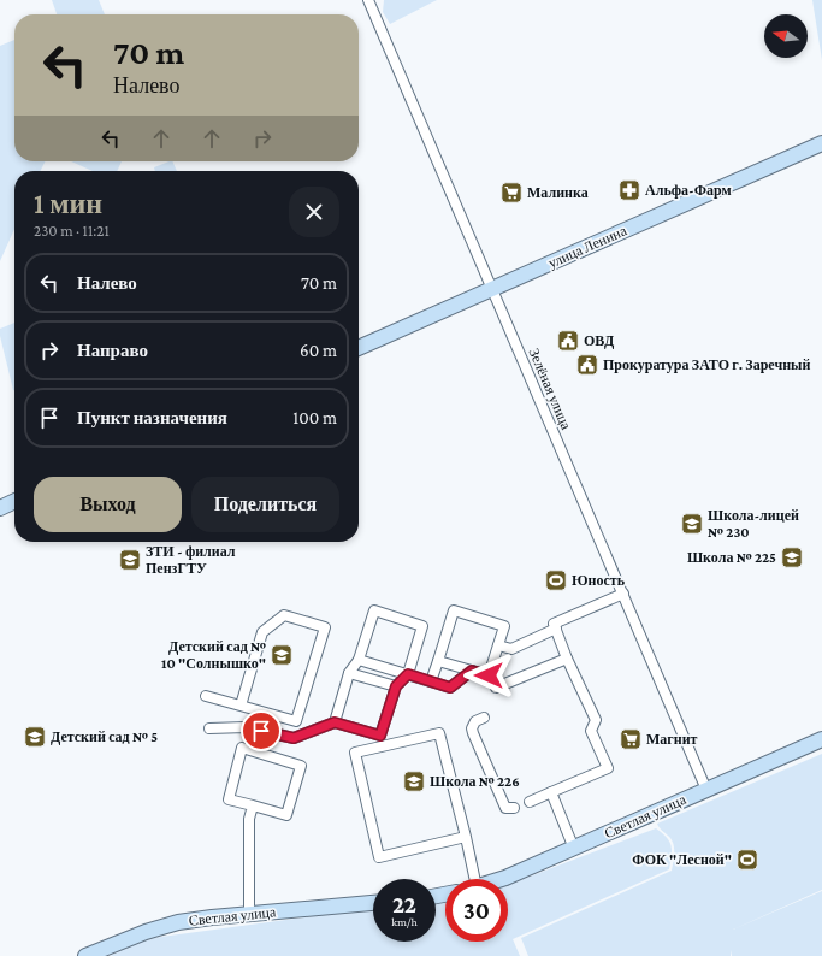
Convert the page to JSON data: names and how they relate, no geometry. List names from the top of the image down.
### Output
{
  "streets": {
    "street": ["улица Ленина", "Зелёная улица", "Светлая улица"]
  },
  "crossings": [
    ["улица Ленина", "Зелёная улица"],
    ["Зелёная улица", "Светлая улица"]
  ],
  "places": {
    "pharmacy": ["Альфа-Фарм"],
    "supermarket": ["Малинка", "Магнит"],
    "public building": ["ОВД", "Прокуратура ЗАТО г. Заречный"],
    "school or university": [
      "Школа-лицей № 230",
      "Школа № 225",
      "ЗТИ - филиал ПензГТУ",
      "Детский сад № 10 \"Солнышко\"",
      "Детский сад № 5",
      "Школа № 226"
    ],
    "sports": ["Юность", "ФОК \"Лесной\""]
  },
  "north": "left",
  "page": {
    "turn": ["70 m", "Налево"],
    "heading": ["1 мин", "230 m · 11:21"],
    "list": [
      {
        "name": "Налево",
        "value": "70 m"
      },
      {
        "name": "Направо",
        "value": "60 m"
      },
      {
        "name": "Пункт назначения",
        "value": "100 m"
      }
    ],
    "buttons": ["Выход", "Поделиться"],
    "speed": "22 km/h",
    "limit": "30"
  }
}
